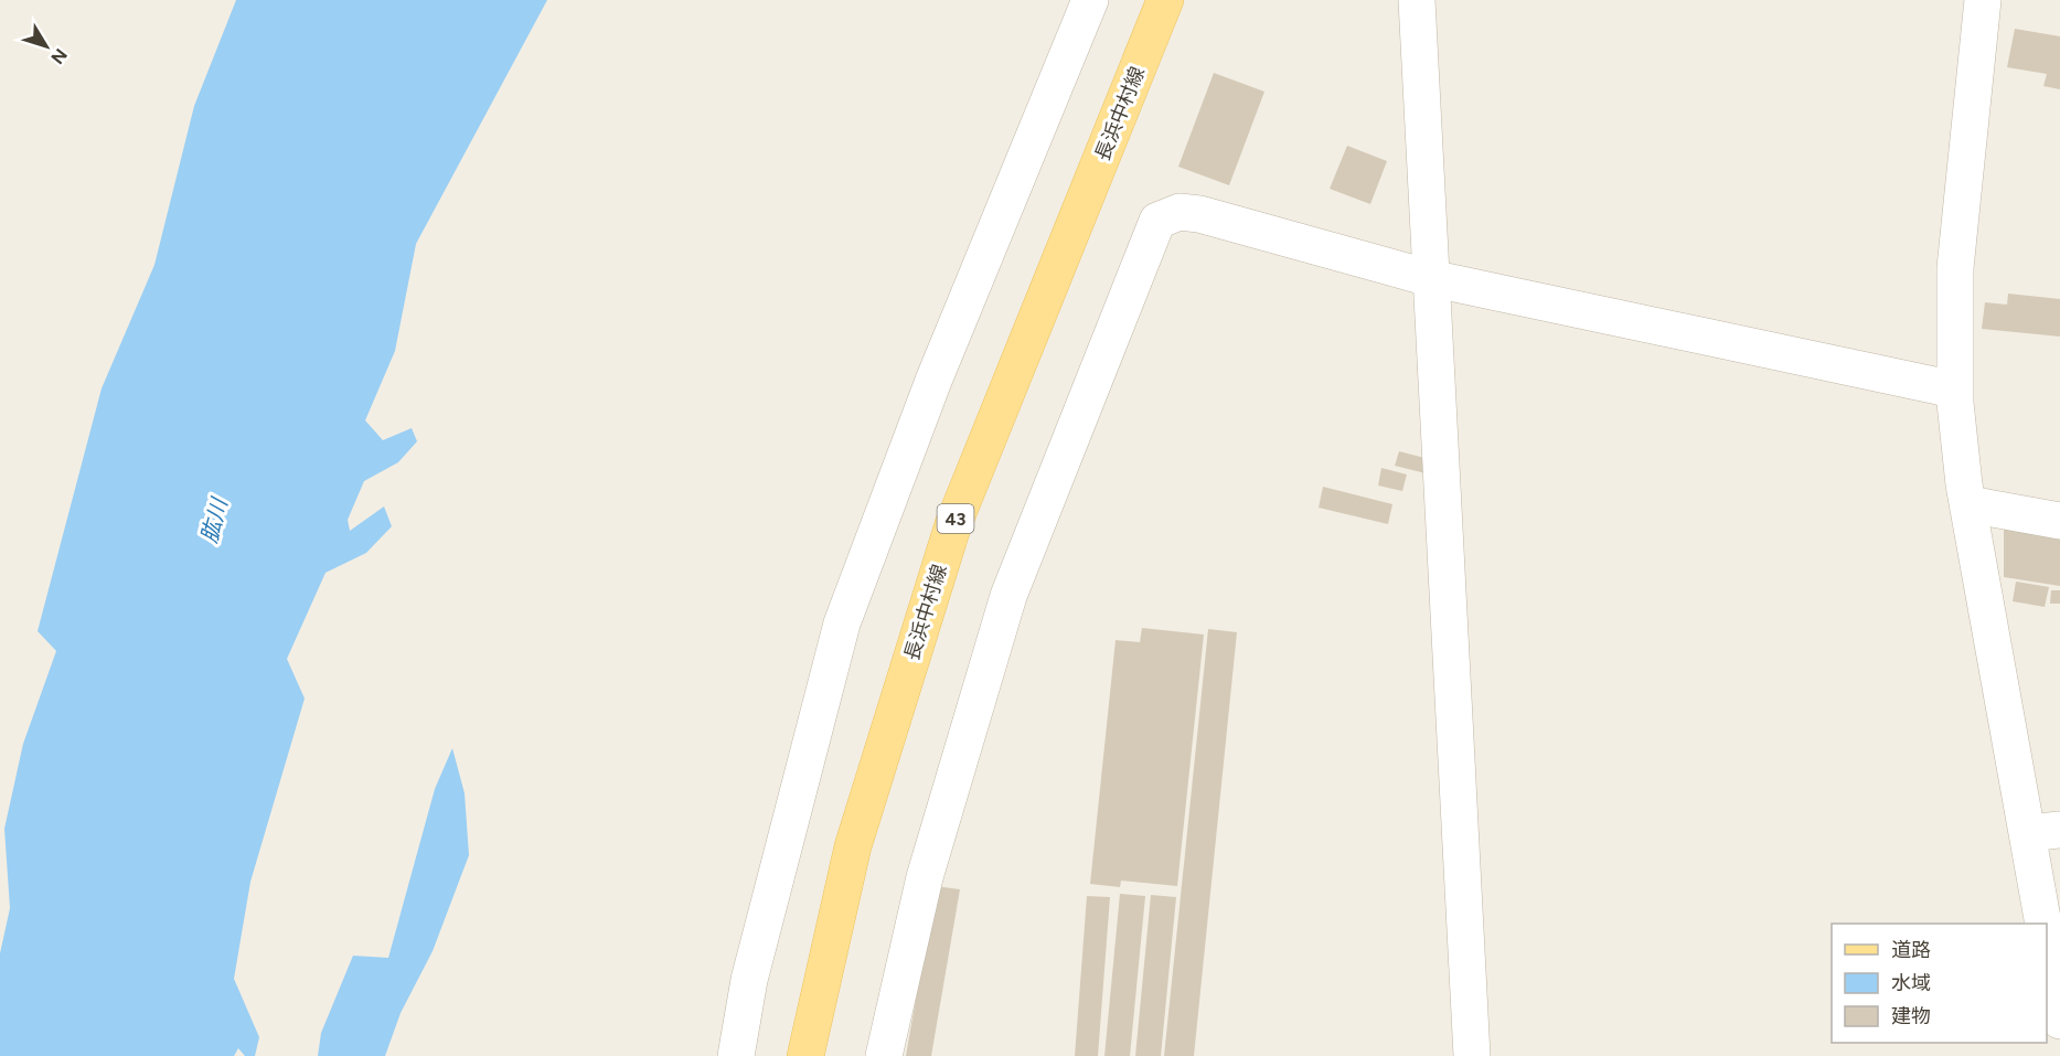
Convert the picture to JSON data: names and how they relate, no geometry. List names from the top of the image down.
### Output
{
  "streets": {
    "main road": ["長浜中村線", "43"]
  },
  "water": ["肱川"],
  "legend": ["道路", "水域", "建物"],
  "north": "bottom right"
}
